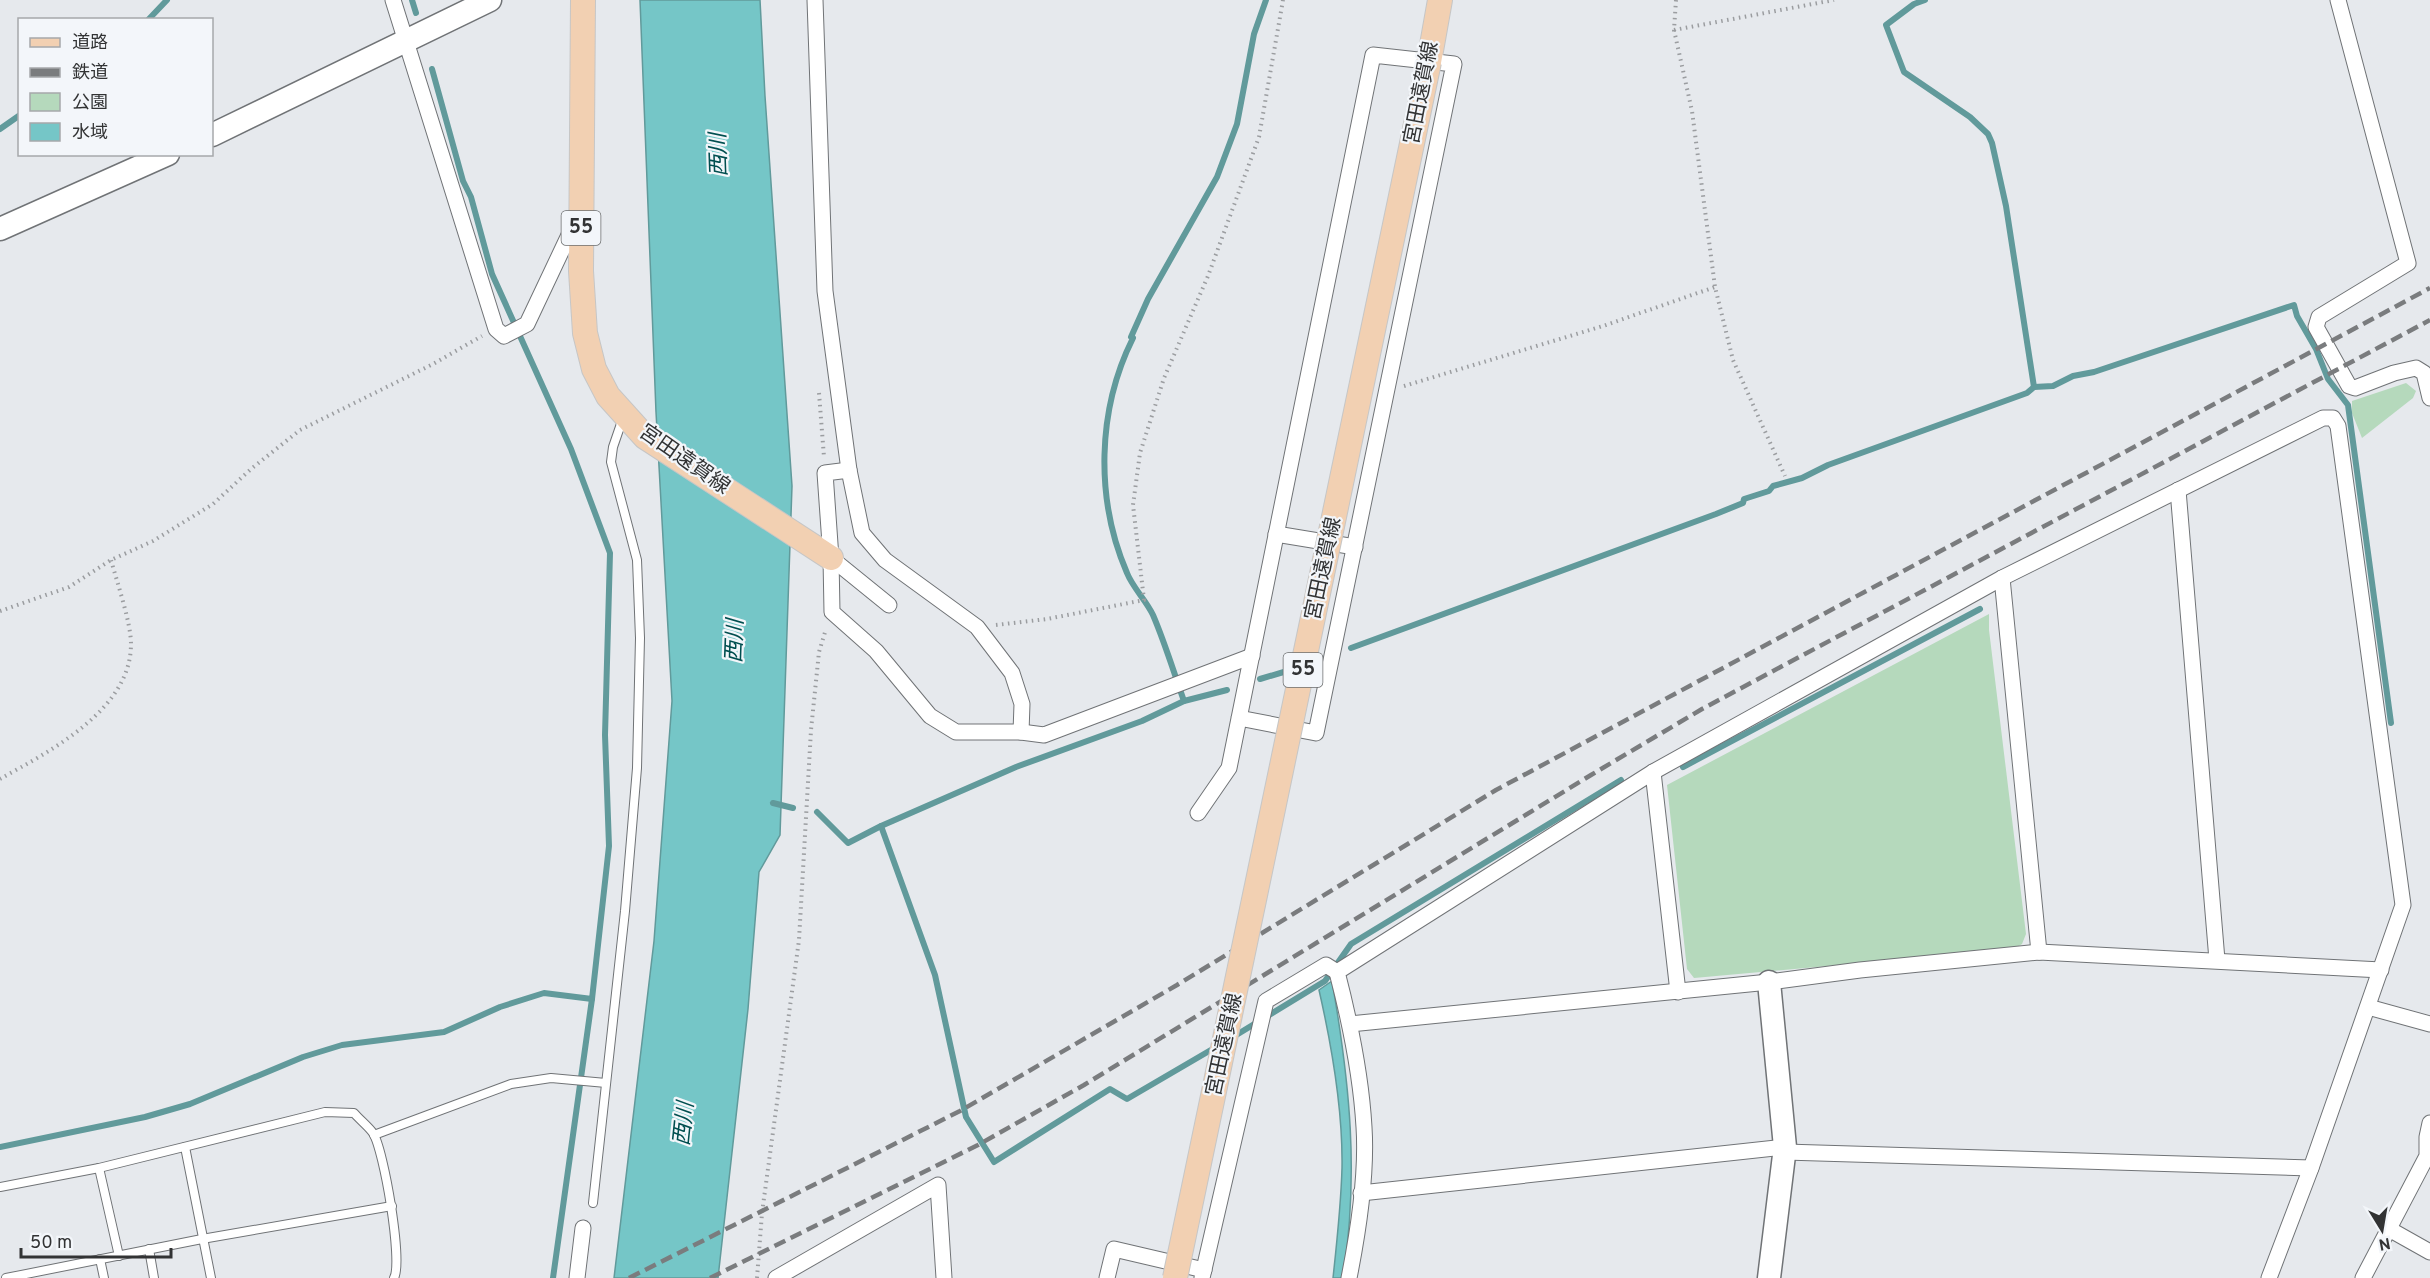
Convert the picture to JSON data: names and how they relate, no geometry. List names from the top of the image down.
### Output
{
  "streets": {
    "main road": ["宮田遠賀線", "55"]
  },
  "water": ["西川"],
  "legend": [
    "道路",
    "鉄道",
    "公園",
    "水域"
  ],
  "scale_bar": "50 m",
  "north": "bottom"
}
